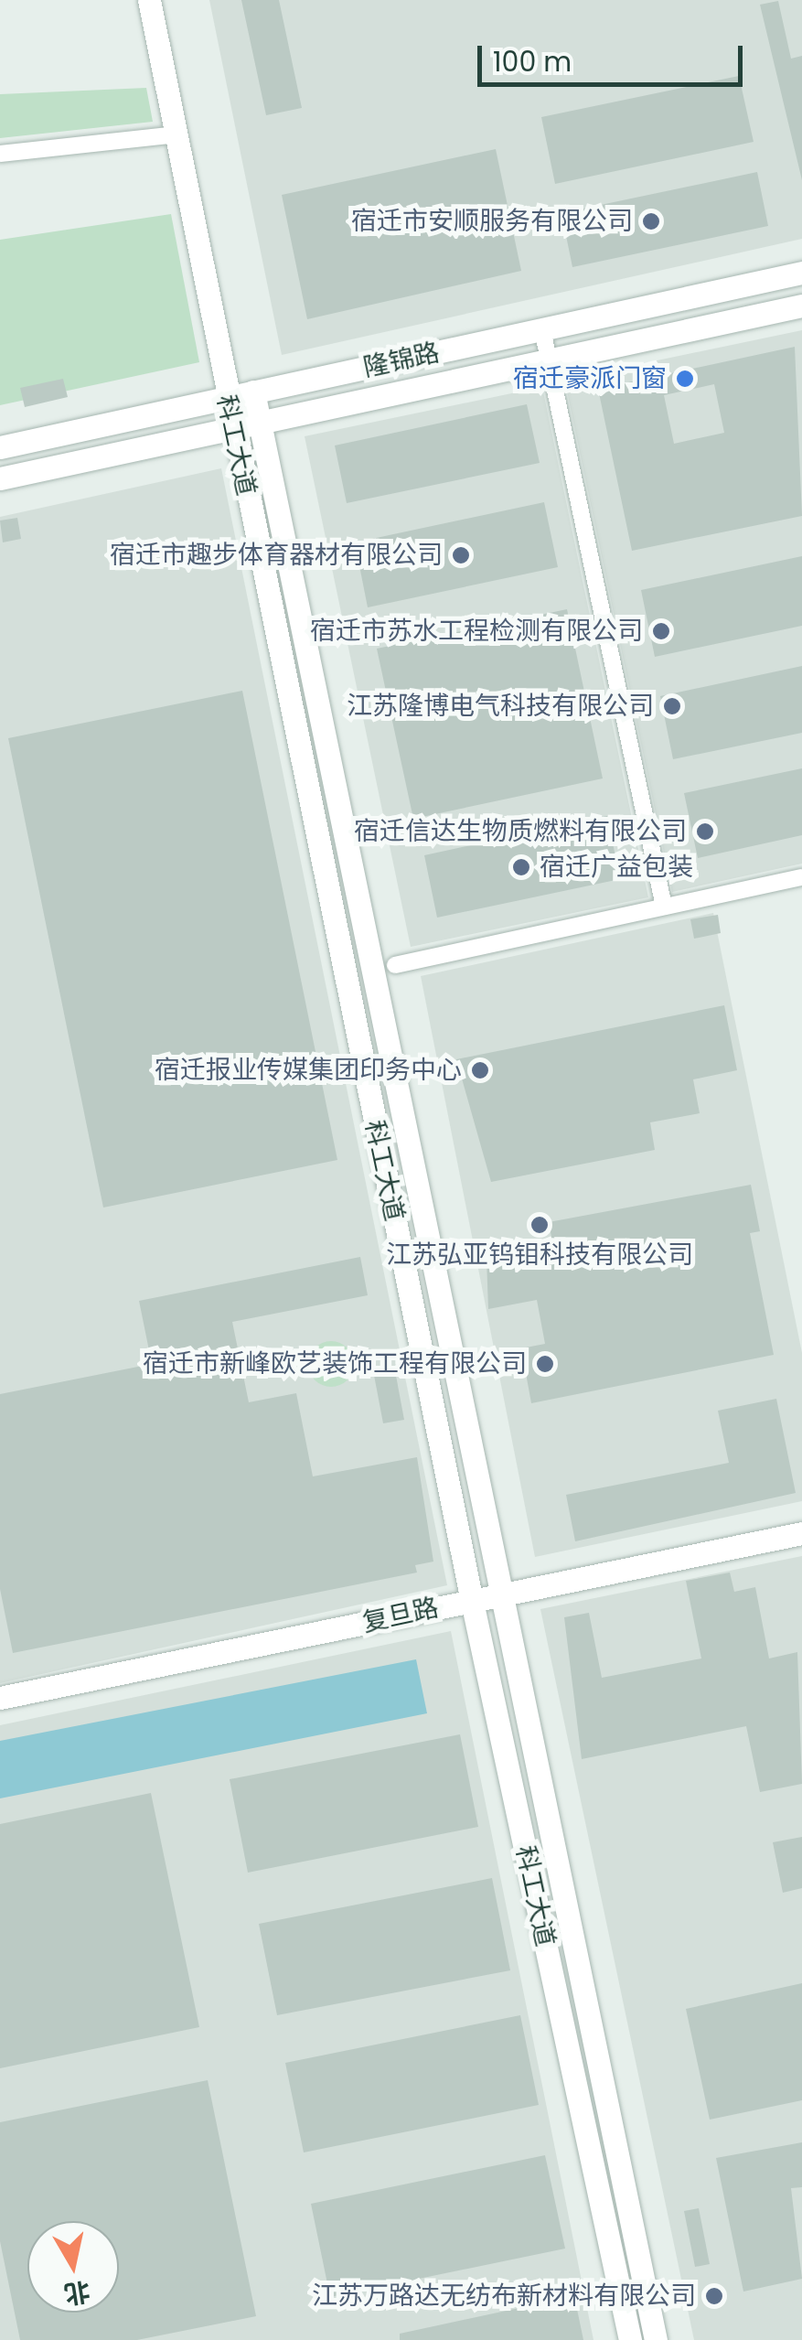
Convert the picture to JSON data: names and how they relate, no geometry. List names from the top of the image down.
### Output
{
  "streets": {
    "street": ["隆锦路", "科工大道", "复旦路"]
  },
  "crossings": [
    ["隆锦路", "科工大道"],
    ["科工大道", "复旦路"]
  ],
  "places": [
    "宿迁市安顺服务有限公司",
    "宿迁豪派门窗",
    "宿迁市趣步体育器材有限公司",
    "宿迁市苏水工程检测有限公司",
    "江苏隆博电气科技有限公司",
    "宿迁信达生物质燃料有限公司",
    "宿迁广益包装",
    "宿迁报业传媒集团印务中心",
    "江苏弘亚钨钼科技有限公司",
    "宿迁市新峰欧艺装饰工程有限公司",
    "江苏万路达无纺布新材料有限公司"
  ],
  "scale_bar": "100 m",
  "north": "bottom"
}
